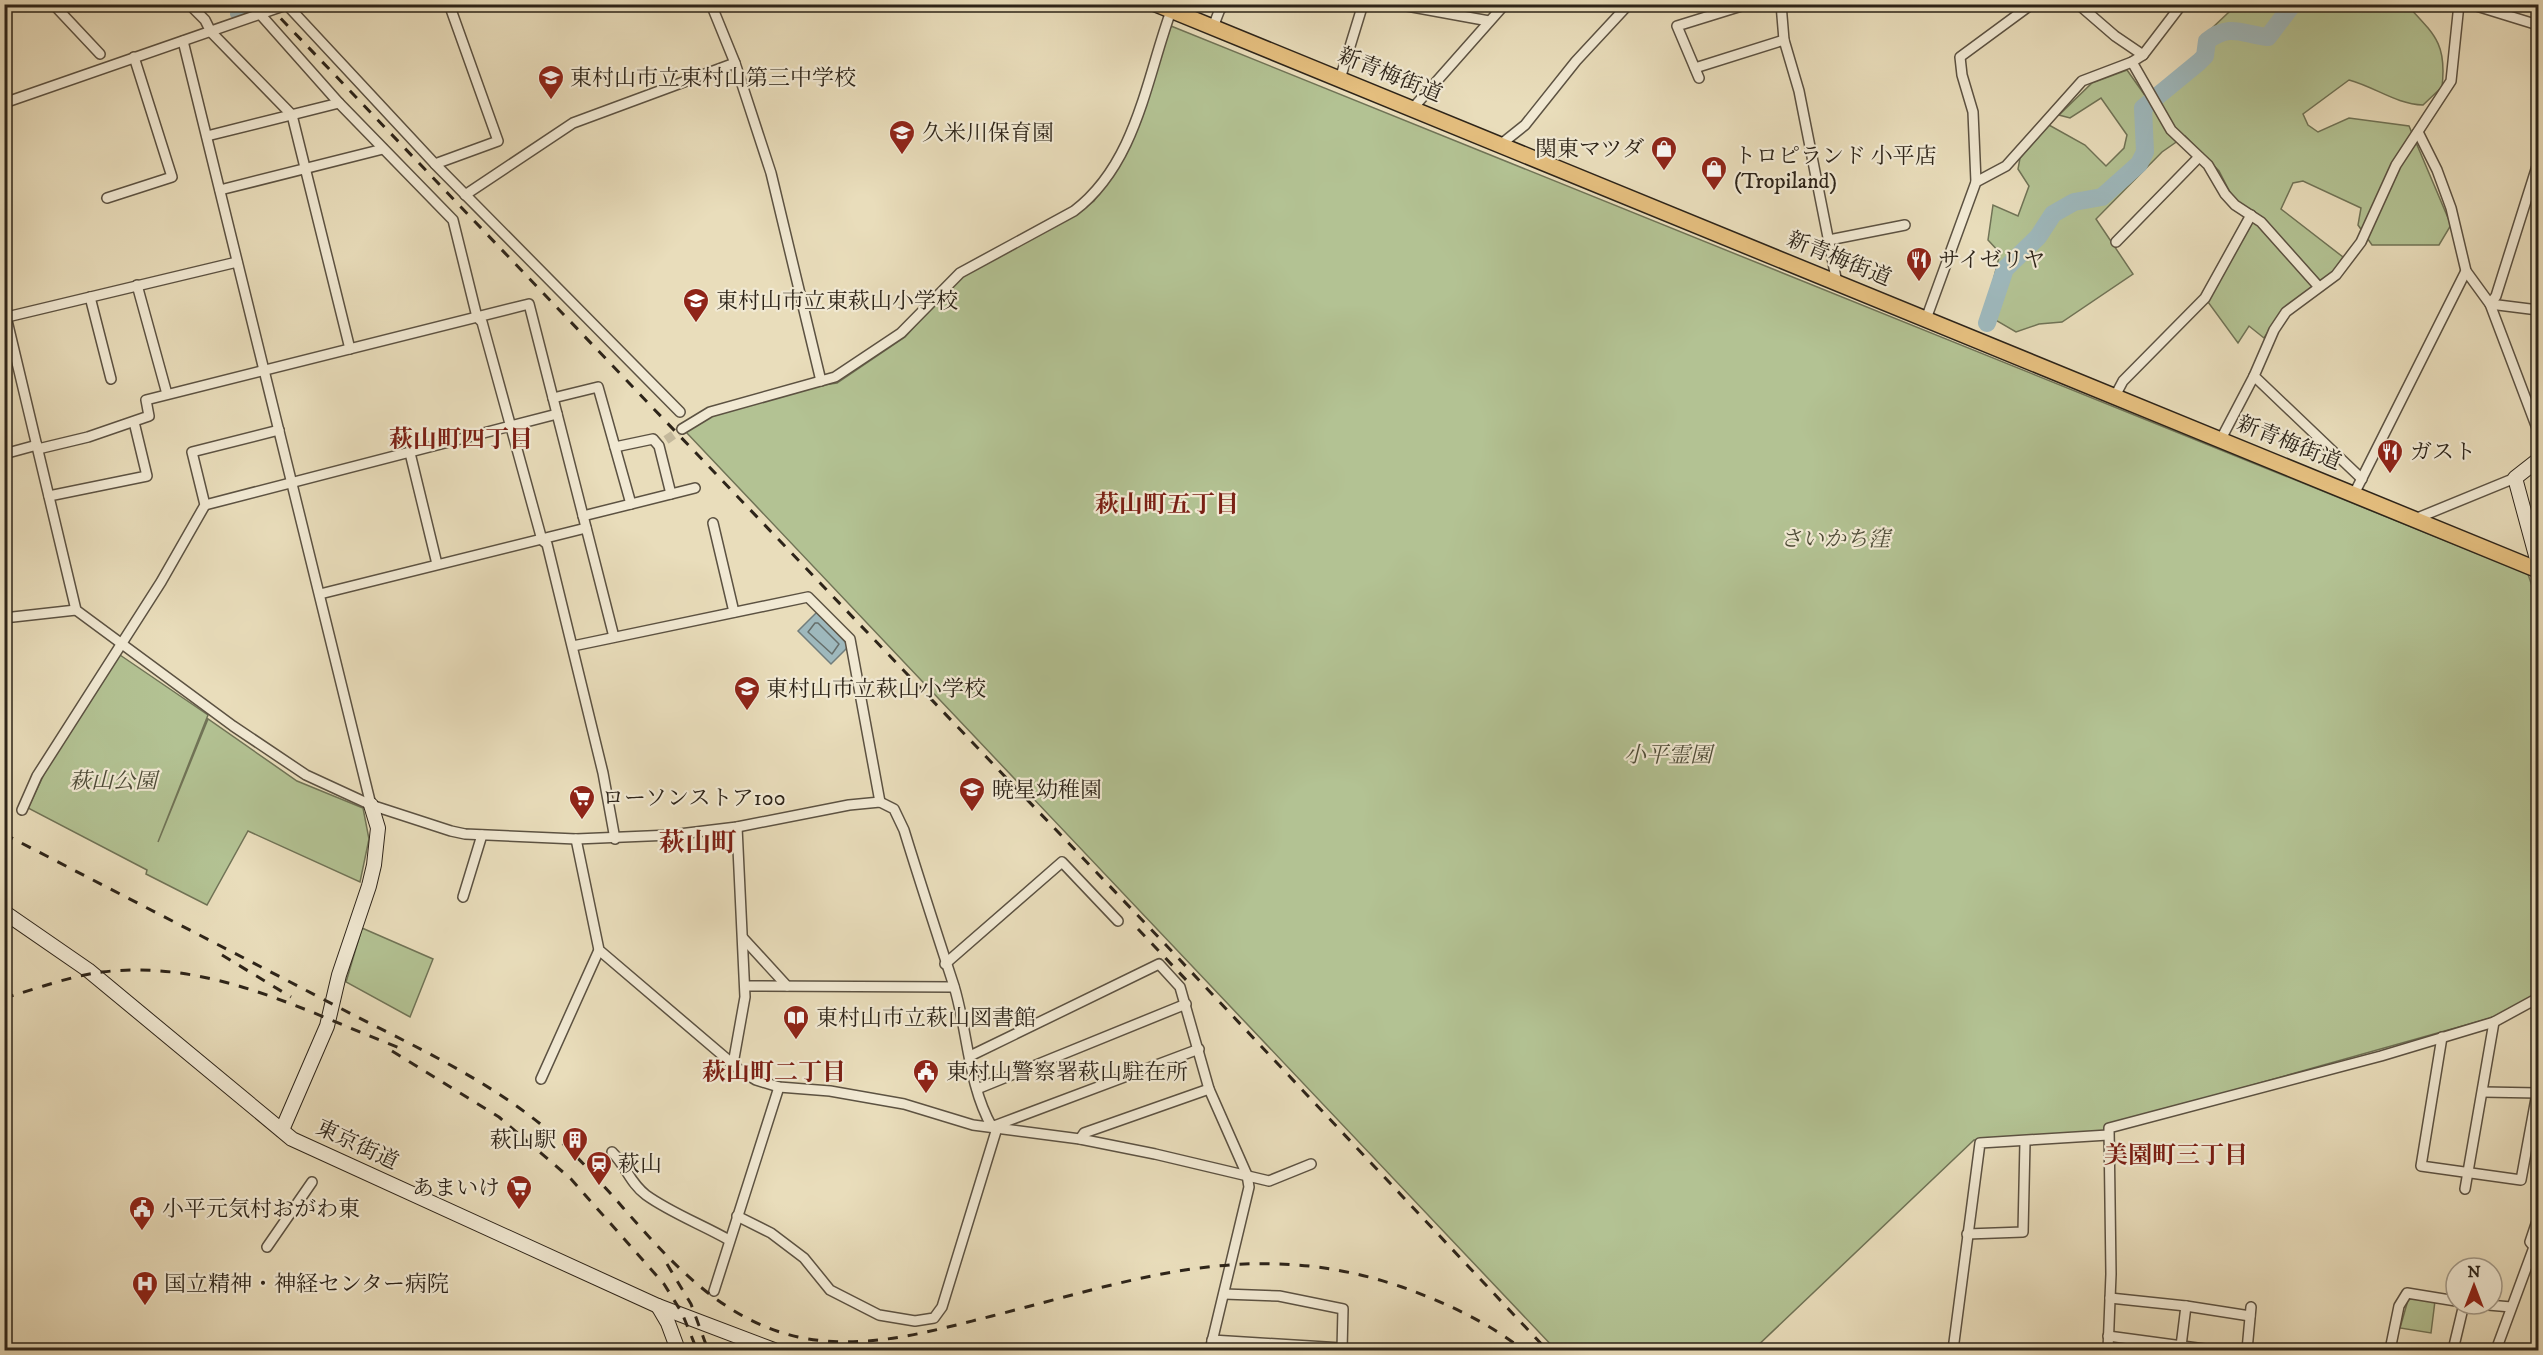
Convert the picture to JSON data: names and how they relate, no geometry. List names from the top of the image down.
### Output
{
  "streets": {
    "main road": ["新青梅街道"],
    "street": ["東京街道"]
  },
  "districts": [
    "萩山町四丁目",
    "萩山町五丁目",
    "萩山町",
    "萩山町二丁目",
    "美園町三丁目"
  ],
  "parks": ["さいかち窪", "小平霊園", "萩山公園"],
  "places": {
    "school or university": [
      "東村山市立東村山第三中学校",
      "久米川保育園",
      "東村山市立東萩山小学校",
      "東村山市立萩山小学校",
      "暁星幼稚園"
    ],
    "shop": ["関東マツダ", "トロピランド 小平店 (Tropiland)"],
    "restaurant": ["サイゼリヤ", "ガスト"],
    "supermarket": ["ローソンストア100", "あまいけ"],
    "library": ["東村山市立萩山図書館"],
    "public building": ["東村山警察署萩山駐在所", "小平元気村おがわ東"],
    "building": ["萩山駅"],
    "station": ["萩山"],
    "hospital": ["国立精神・神経センター病院"]
  },
  "north": "top"
}
